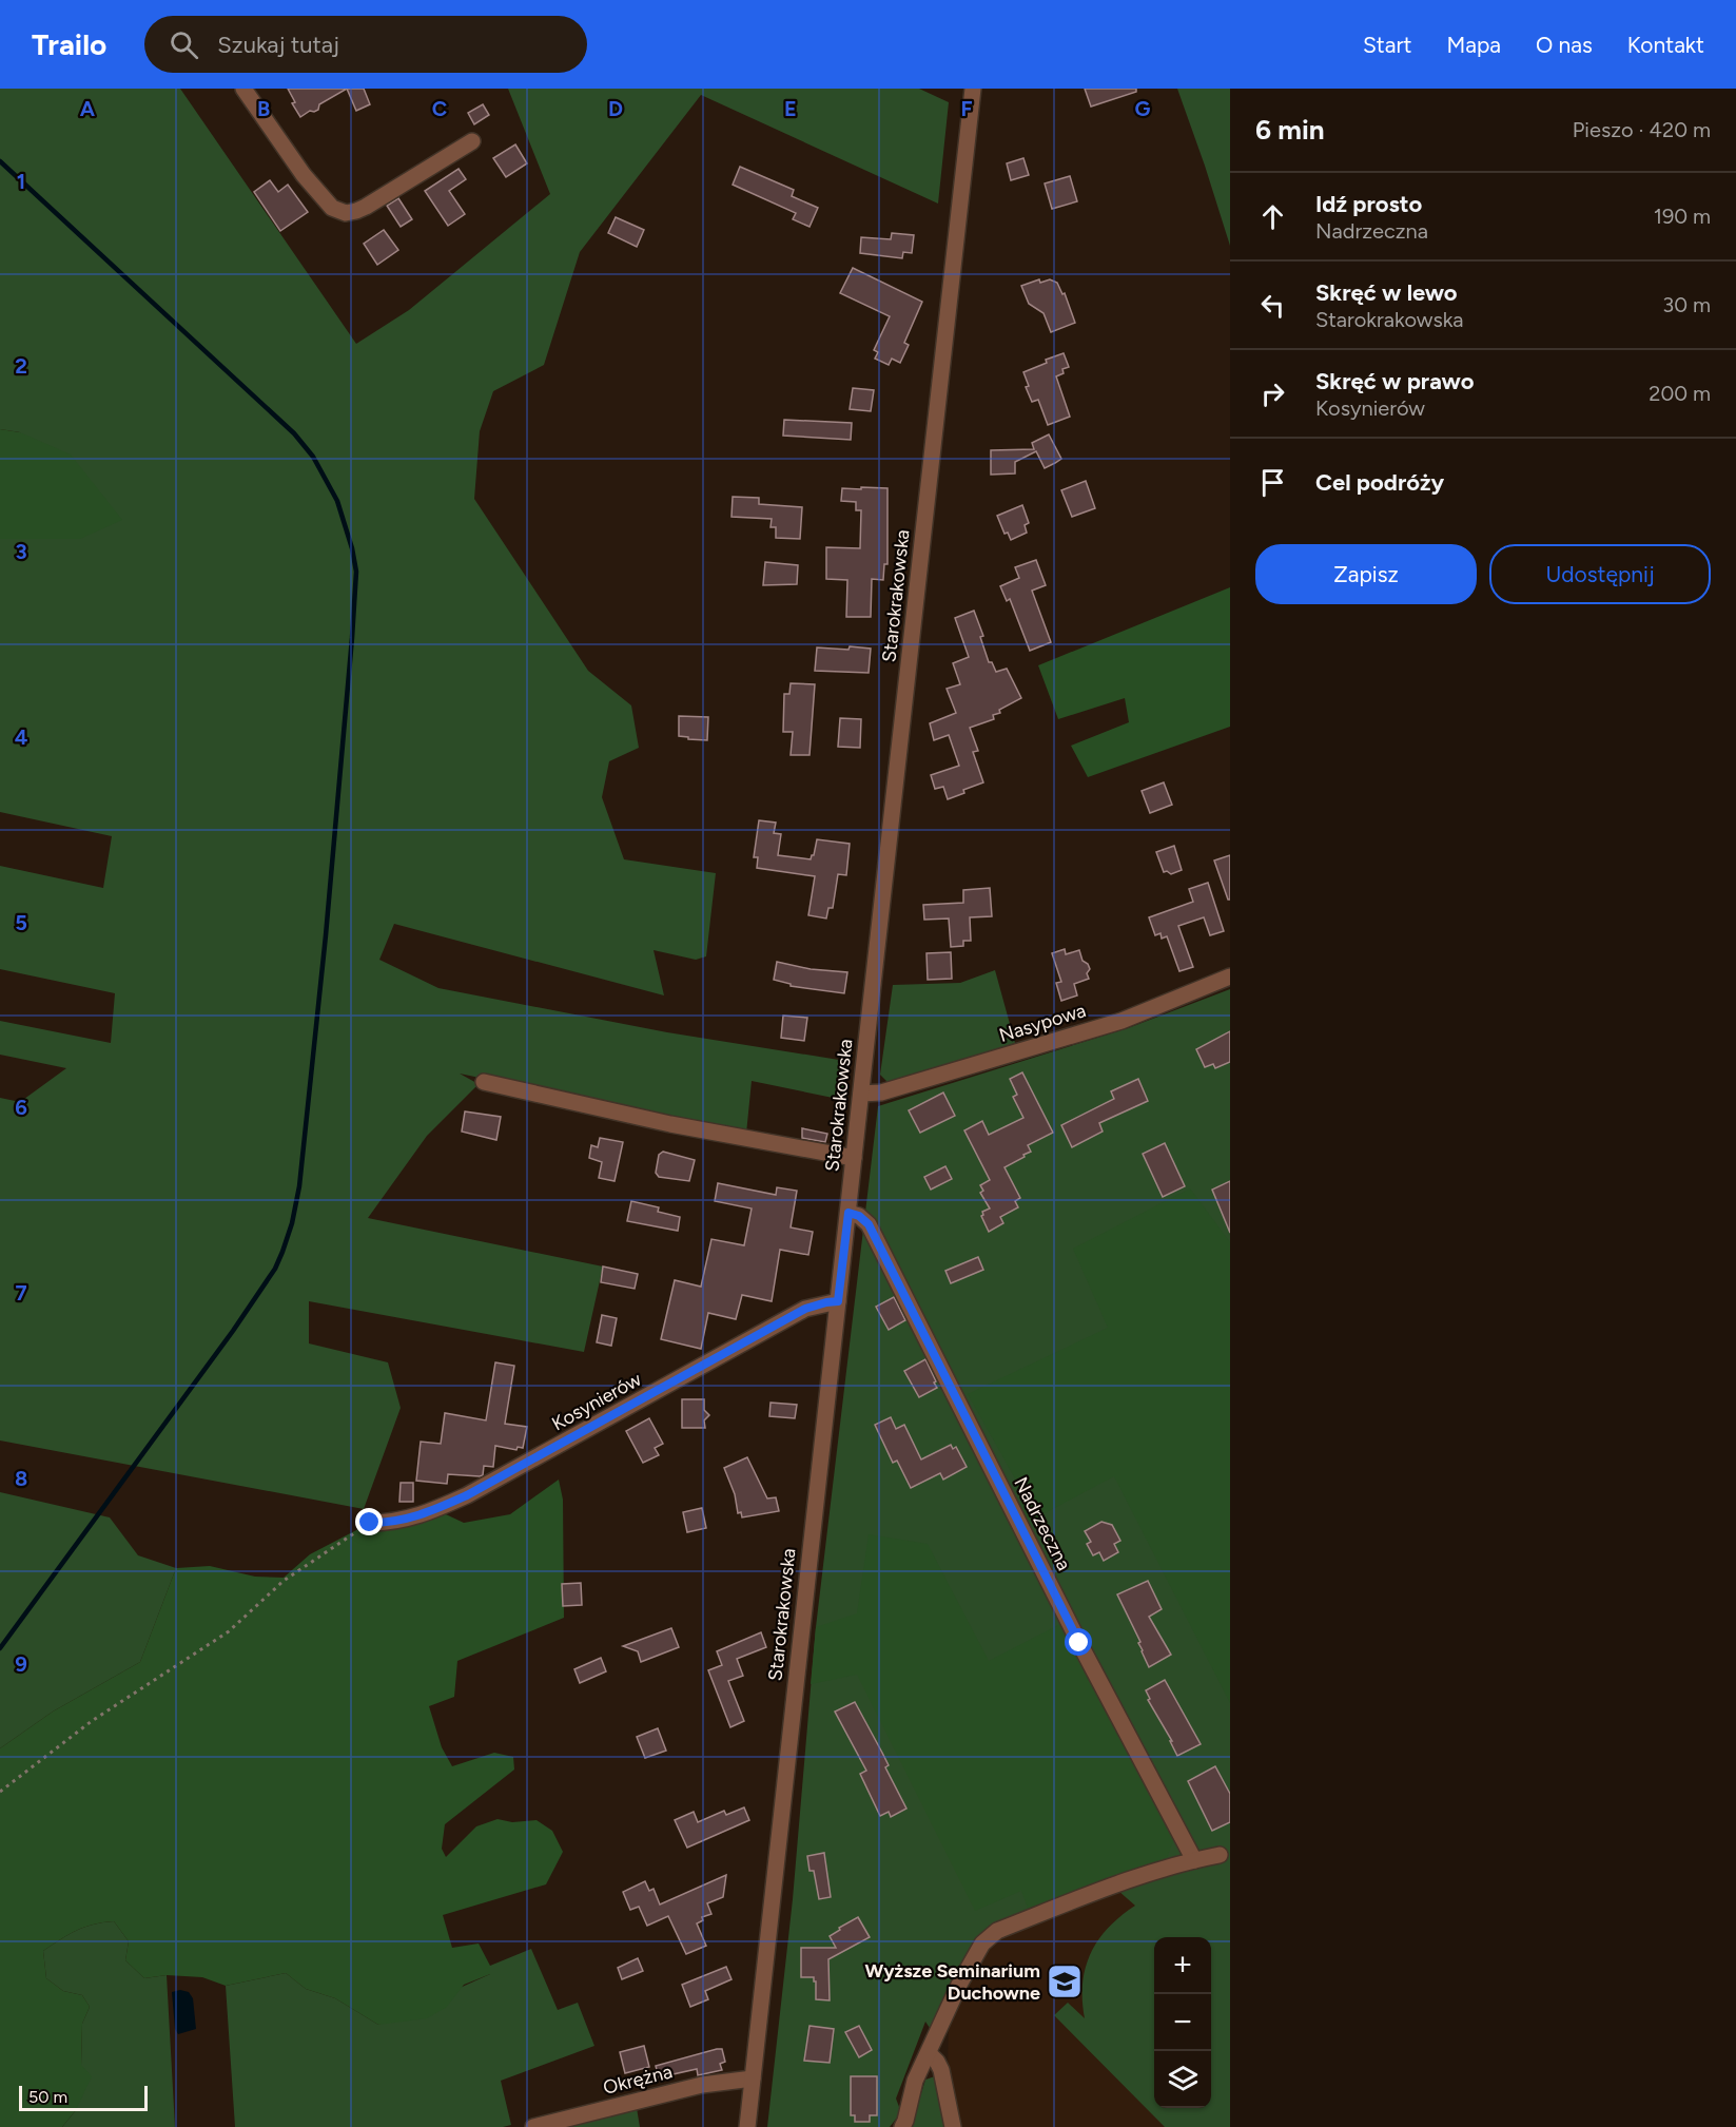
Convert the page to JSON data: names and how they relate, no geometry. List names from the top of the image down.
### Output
{
  "streets": {
    "street": [
      "Starokrakowska",
      "Nasypowa",
      "Kosynierów",
      "Nadrzeczna",
      "Okrężna"
    ]
  },
  "crossings": [
    ["Starokrakowska", "Nasypowa"],
    ["Starokrakowska", "Kosynierów"],
    ["Starokrakowska", "Nadrzeczna"],
    ["Starokrakowska", "Okrężna"]
  ],
  "places": {
    "school or university": ["Wyższe Seminarium Duchowne"]
  },
  "scale_bar": "50 m",
  "page": {
    "header": "Trailo",
    "search": "Szukaj tutaj",
    "nav": [
      "Start",
      "Mapa",
      "O nas",
      "Kontakt"
    ],
    "heading": ["6 min", "Pieszo · 420 m"],
    "list": [
      ["Idź prosto", "Nadrzeczna", "190 m"],
      ["Skręć w lewo", "Starokrakowska", "30 m"],
      ["Skręć w prawo", "Kosynierów", "200 m"],
      "Cel podróży"
    ],
    "buttons": ["Zapisz", "Udostępnij"],
    "map_buttons": ["+", "−"],
    "scale": "50 m"
  },
  "grid": {
    "columns": [
      "A",
      "B",
      "C",
      "D",
      "E",
      "F",
      "G"
    ],
    "rows": [
      "1",
      "2",
      "3",
      "4",
      "5",
      "6",
      "7",
      "8",
      "9"
    ]
  }
}
